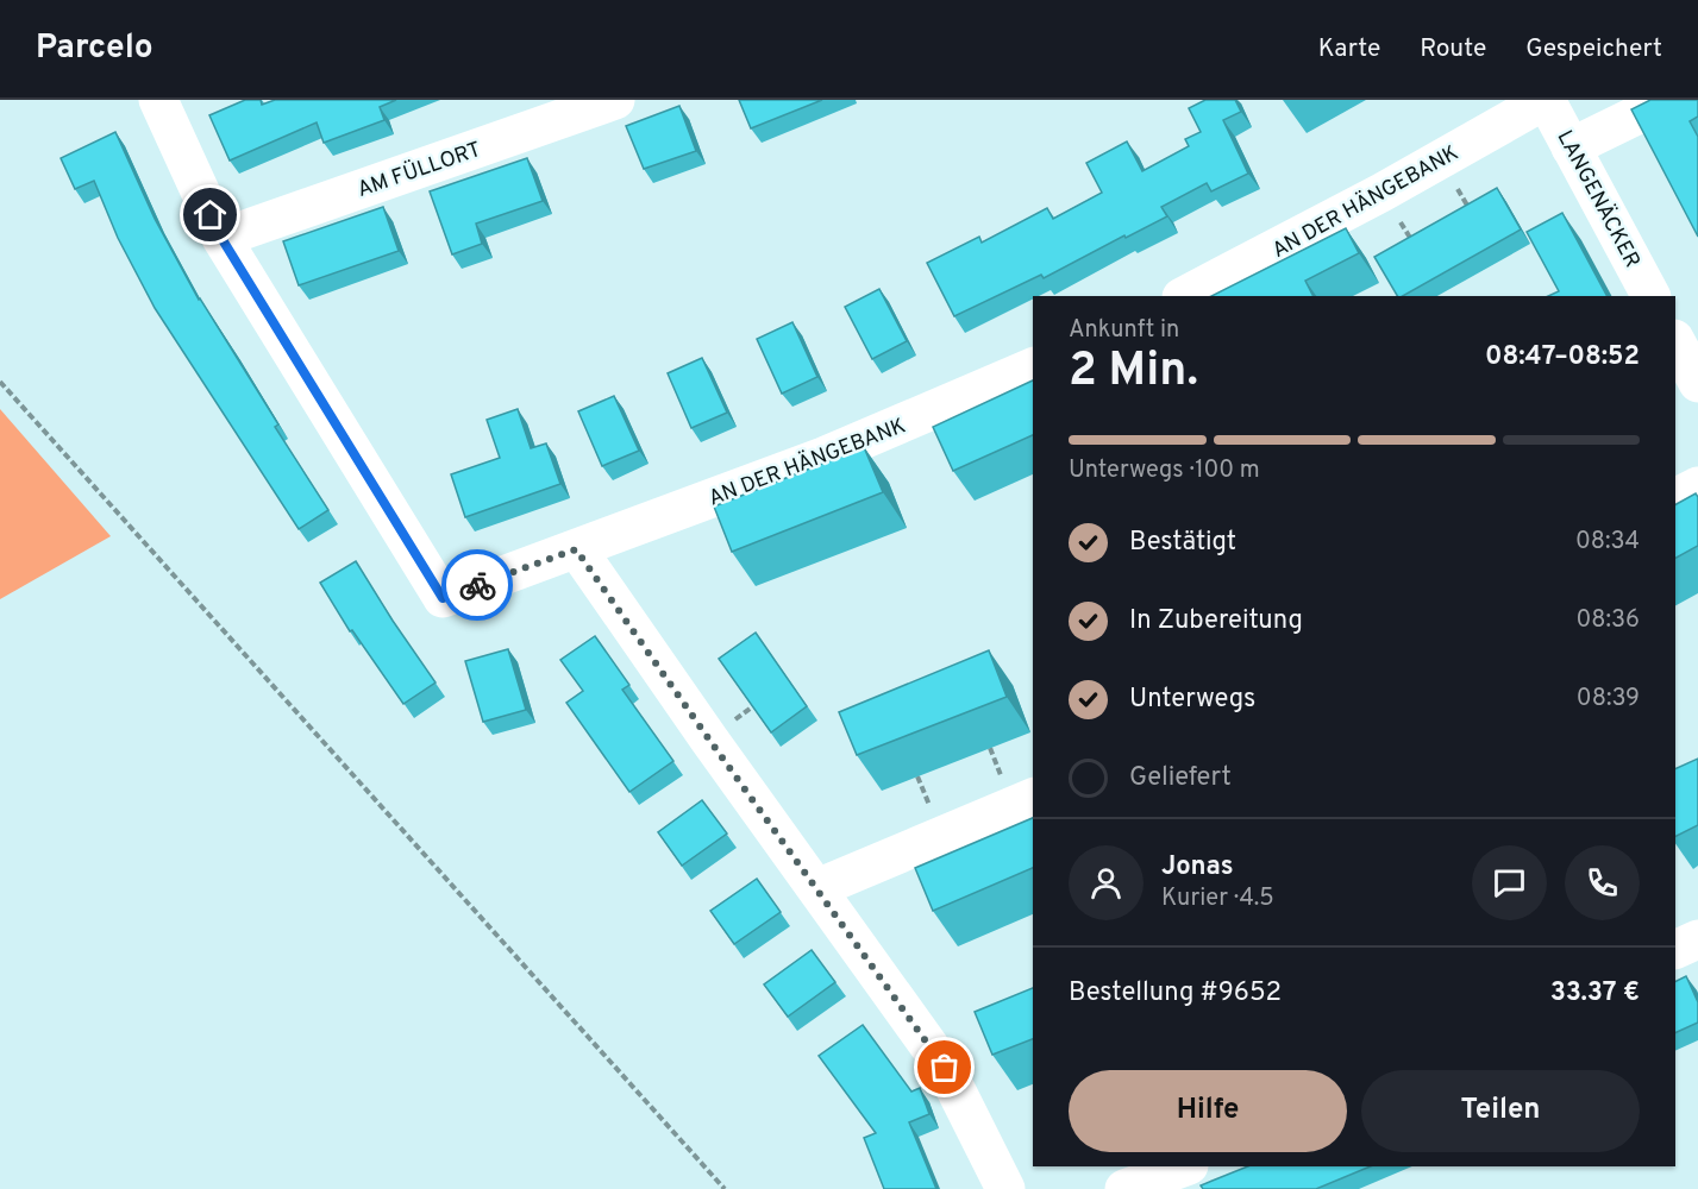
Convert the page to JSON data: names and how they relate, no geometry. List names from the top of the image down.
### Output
{
  "streets": {
    "street": ["AM FÜLLORT", "LANGENÄCKER", "AN DER HÄNGEBANK"]
  },
  "crossings": [
    ["AM FÜLLORT", "AN DER HÄNGEBANK"],
    ["LANGENÄCKER", "AN DER HÄNGEBANK"]
  ],
  "page": {
    "header": "Parcelo",
    "nav": ["Karte", "Route", "Gespeichert"],
    "heading": ["2 Min.", "Ankunft in", "08:47–08:52"],
    "panel": [
      "Jonas",
      "Kurier · 4.5",
      "Bestellung #9652",
      "33.37 €"
    ],
    "bar": "Unterwegs · 100 m",
    "list": [
      ["Bestätigt", "08:34"],
      ["In Zubereitung", "08:36"],
      ["Unterwegs", "08:39"],
      "Geliefert"
    ],
    "buttons": ["Hilfe", "Teilen"]
  }
}
